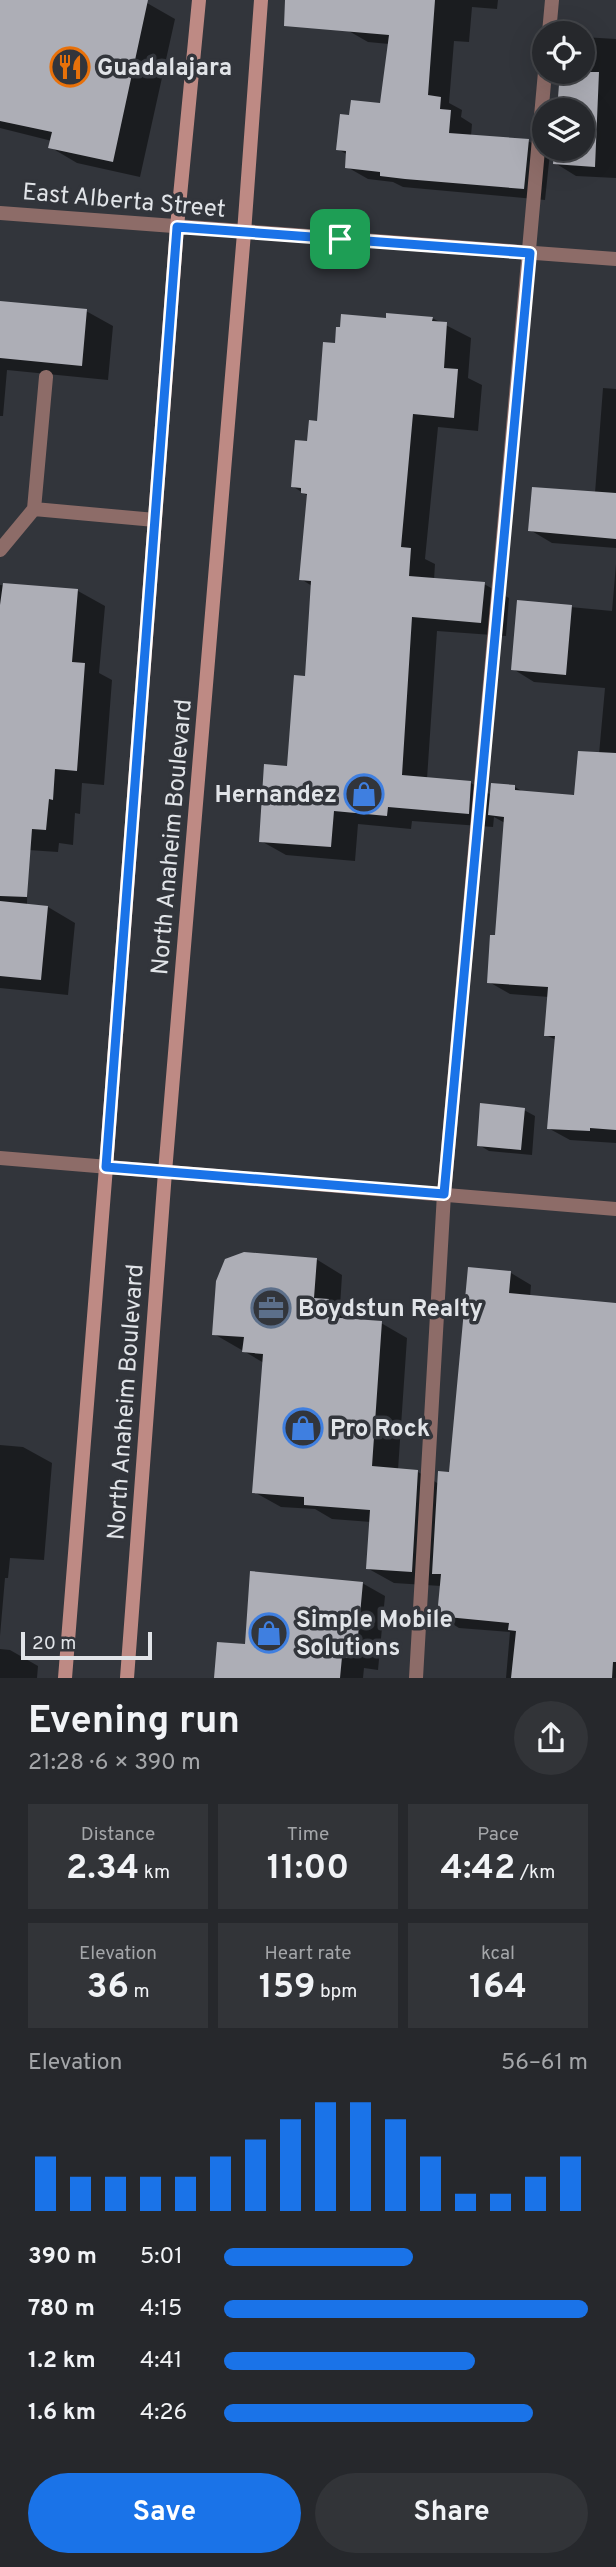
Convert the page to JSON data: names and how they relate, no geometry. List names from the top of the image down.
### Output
{
  "streets": {
    "main road": ["North Anaheim Boulevard"],
    "street": ["East Alberta Street"]
  },
  "crossings": [
    ["East Alberta Street", "North Anaheim Boulevard"]
  ],
  "places": {
    "restaurant": ["Guadalajara"],
    "shop": ["Hernandez", "Pro Rock", "Simple Mobile Solutions"],
    "office": ["Boydstun Realty"]
  },
  "scale_bar": "20 m",
  "page": {
    "scale": "20 m",
    "heading": ["Evening run", "21:28 · 6 × 390 m"],
    "stats": [
      ["Distance", "2.34 km"],
      ["Time", "11:00"],
      ["Pace", "4:42 /km"],
      ["Elevation", "36 m"],
      ["Heart rate", "159 bpm"],
      ["kcal", "164"]
    ],
    "chart": ["Elevation", "56–61 m"],
    "list": [
      {
        "name": "390 m",
        "note": "5:01"
      },
      {
        "name": "780 m",
        "note": "4:15"
      },
      {
        "name": "1.2 km",
        "note": "4:41"
      },
      {
        "name": "1.6 km",
        "note": "4:26"
      }
    ],
    "buttons": ["Save", "Share"]
  }
}
